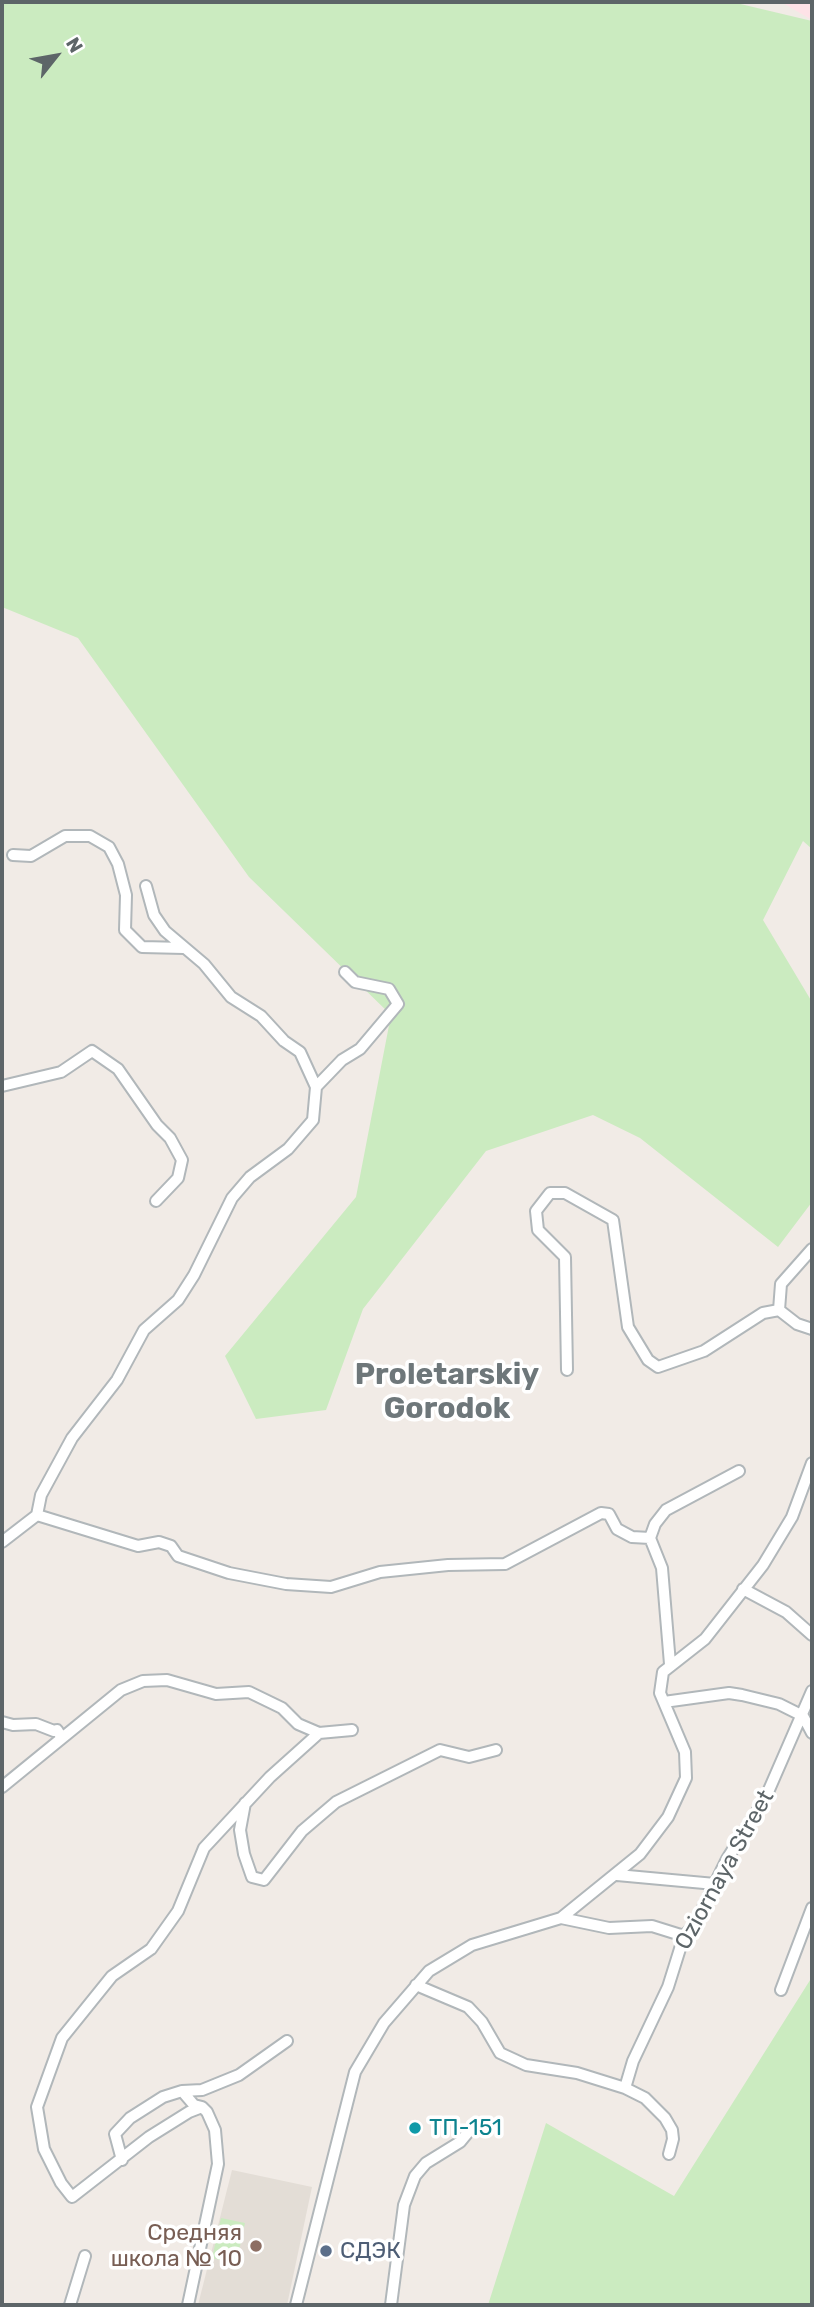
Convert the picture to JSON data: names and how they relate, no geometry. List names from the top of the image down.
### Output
{
  "streets": {
    "street": ["Oziornaya Street"]
  },
  "districts": ["Proletarskiy Gorodok"],
  "places": ["ТП-151", "Средняя школа № 10", "СДЭК"],
  "north": "top right"
}
